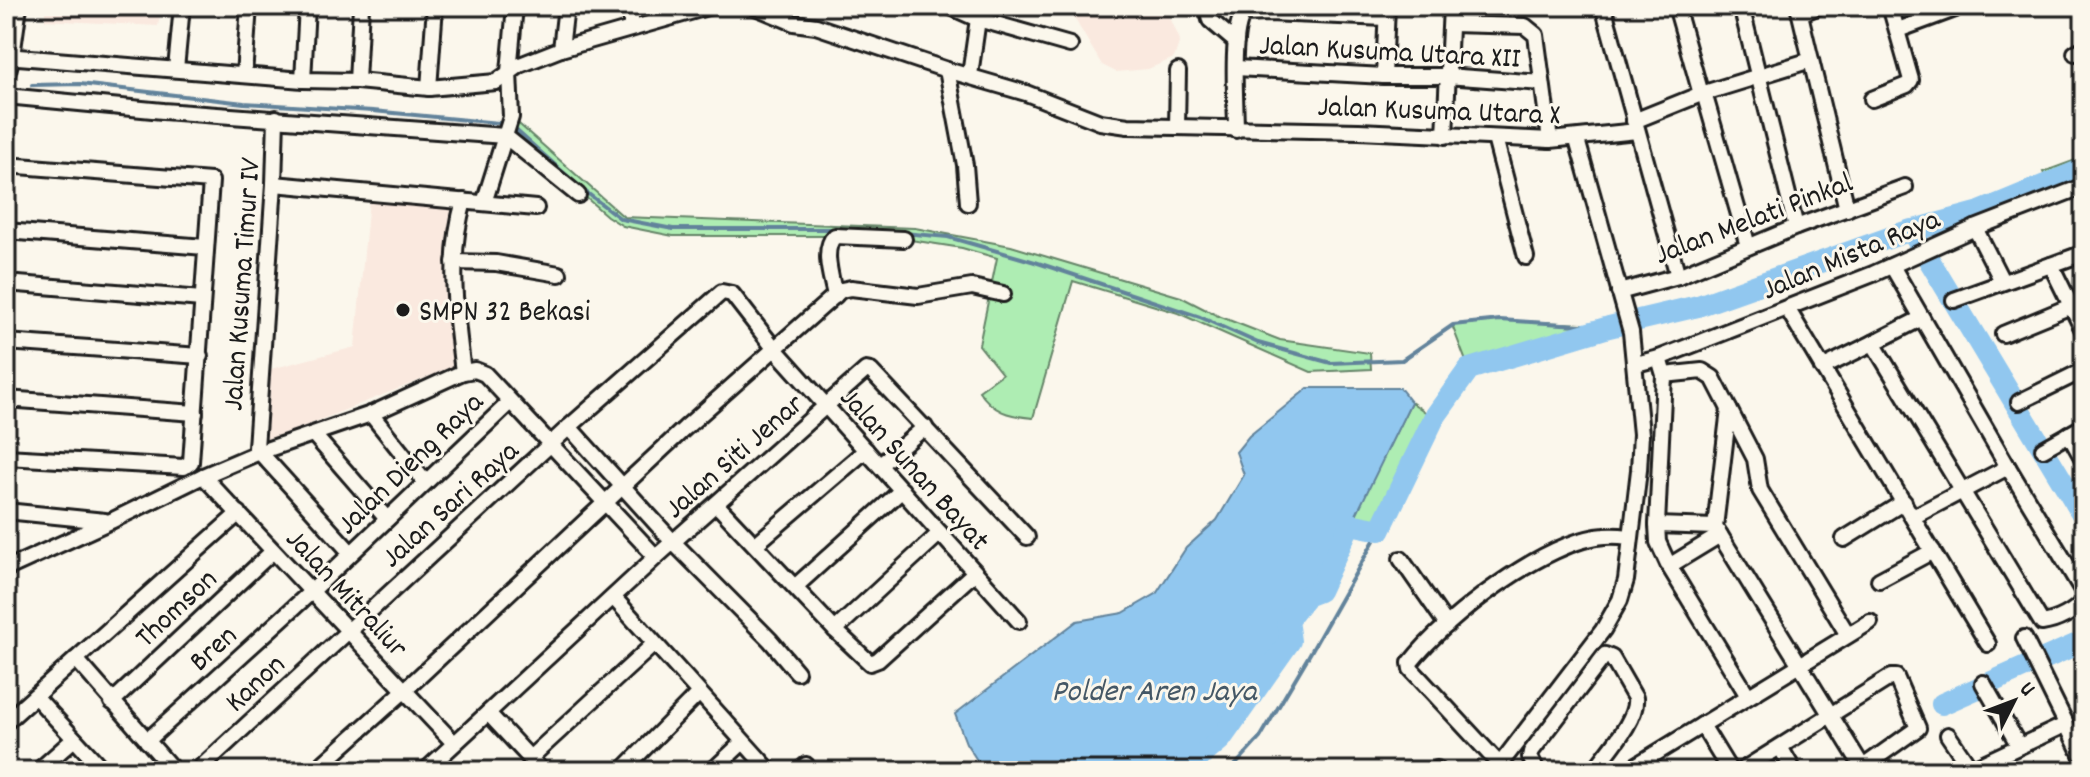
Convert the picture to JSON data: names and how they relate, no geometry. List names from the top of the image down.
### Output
{
  "streets": {
    "street": [
      "Jalan Kusuma Utara XII",
      "Jalan Kusuma Utara X",
      "Jalan Melati Pinkal",
      "Jalan Mista Raya",
      "Jalan Kusuma Timur IV",
      "Jalan Siti Jenar",
      "Jalan Dieng Raya",
      "Jalan Sunan Bayat",
      "Jalan Sari Raya",
      "Jalan Mitraliur",
      "Thomson",
      "Bren",
      "Kanon"
    ]
  },
  "crossings": [
    ["Jalan Kusuma Utara X", "Jalan Melati Pinkal"],
    ["Jalan Kusuma Utara X", "Jalan Mista Raya"],
    ["Jalan Siti Jenar", "Jalan Sunan Bayat"],
    ["Jalan Siti Jenar", "Jalan Mitraliur"],
    ["Jalan Dieng Raya", "Jalan Mitraliur"],
    ["Jalan Dieng Raya", "Bren"],
    ["Jalan Sunan Bayat", "Jalan Sari Raya"],
    ["Jalan Sari Raya", "Jalan Mitraliur"],
    ["Jalan Sari Raya", "Kanon"],
    ["Jalan Mitraliur", "Thomson"],
    ["Jalan Mitraliur", "Bren"],
    ["Jalan Mitraliur", "Kanon"]
  ],
  "water": ["Polder Aren Jaya"],
  "places": ["SMPN 32 Bekasi"],
  "north": "top right"
}
